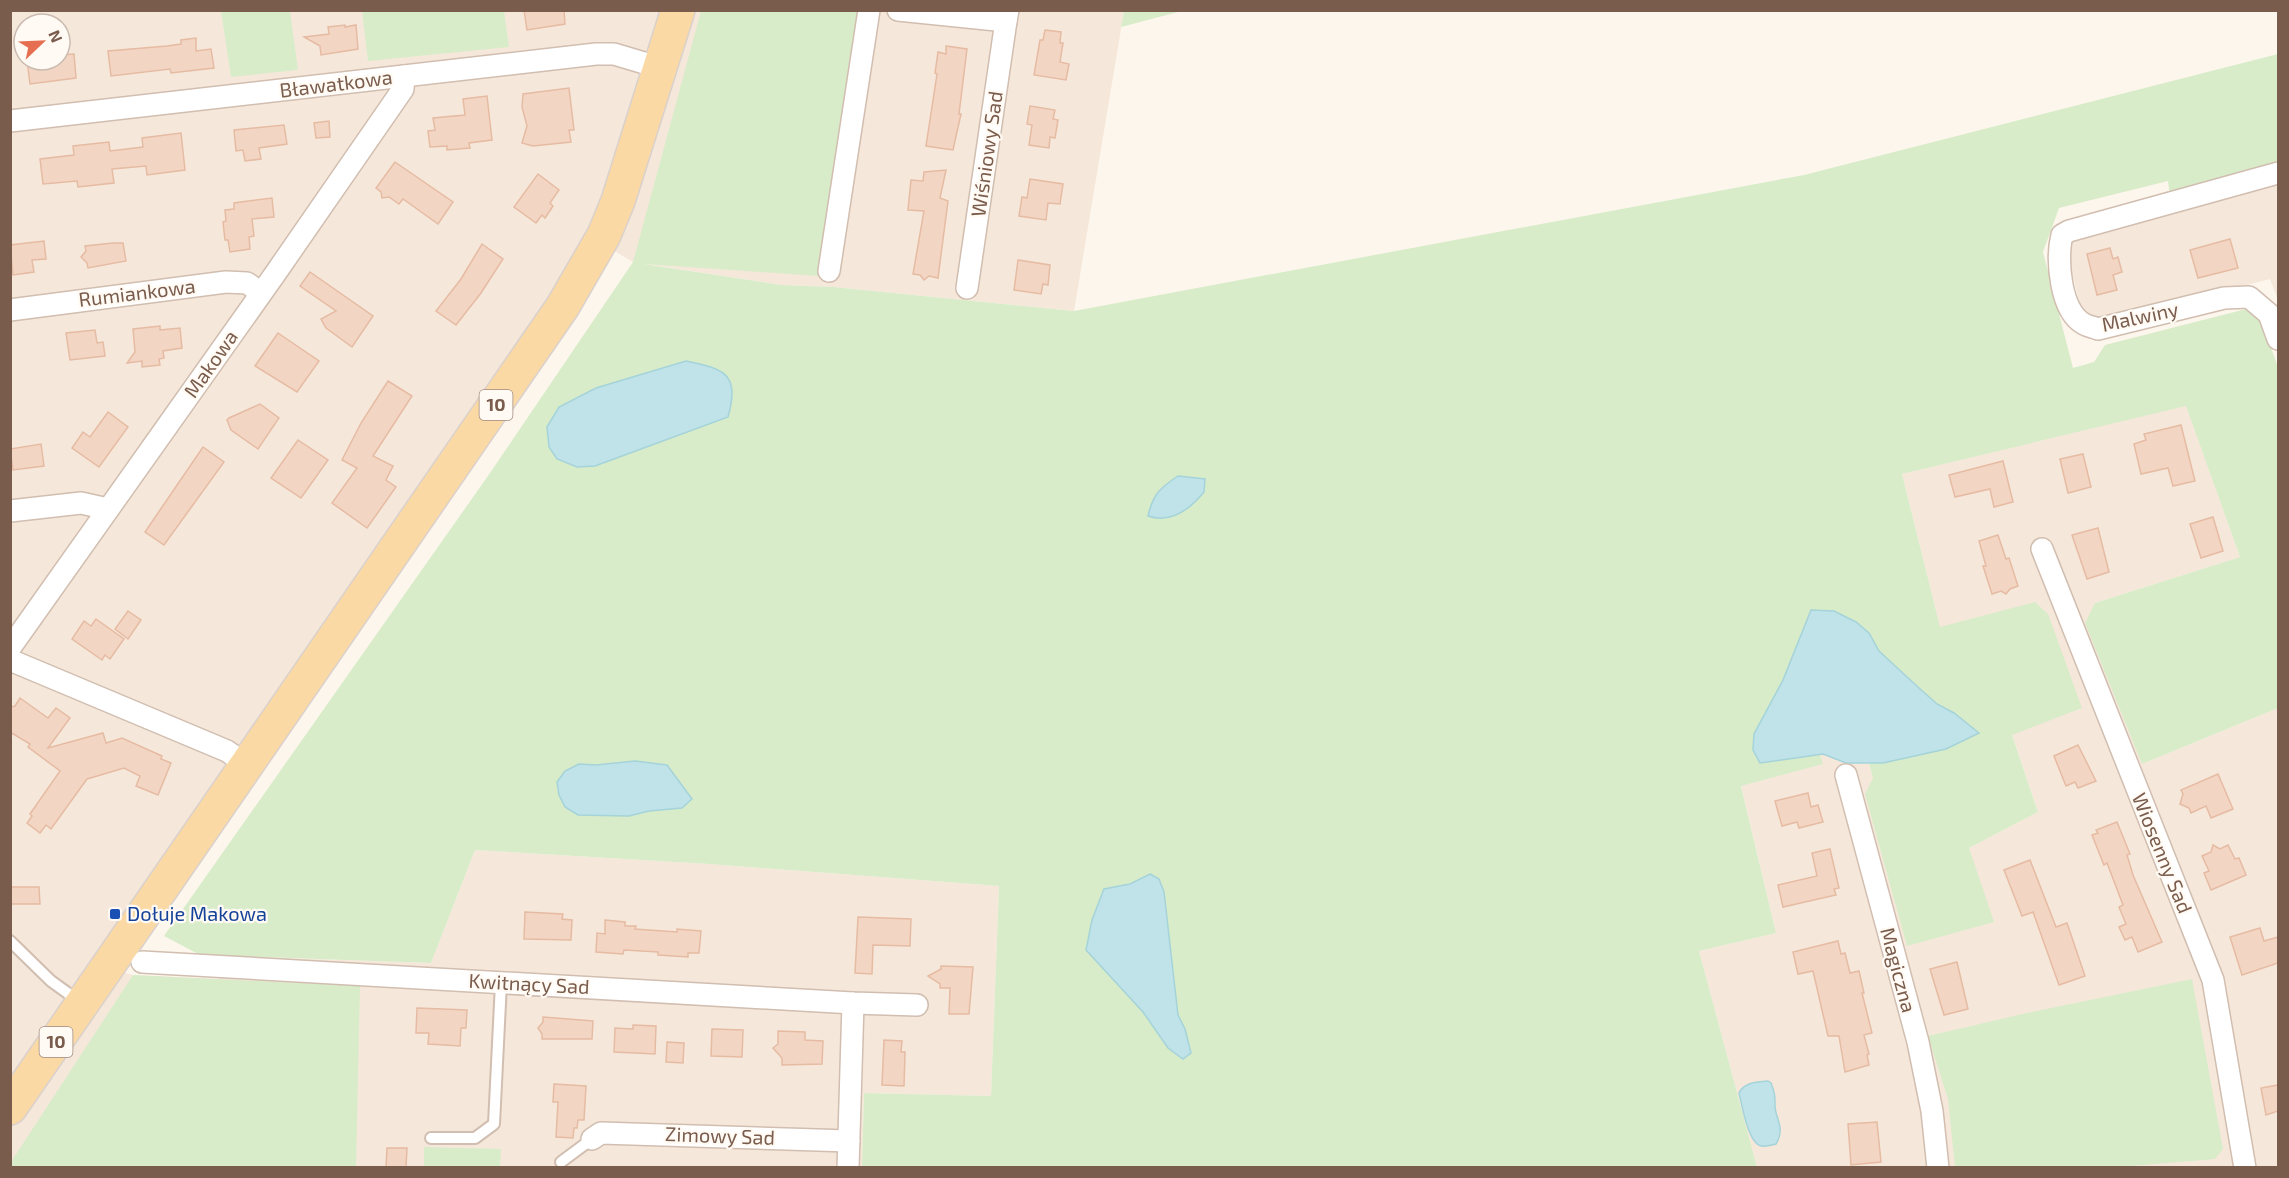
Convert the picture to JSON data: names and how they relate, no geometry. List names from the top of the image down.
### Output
{
  "streets": {
    "main road": ["10"],
    "street": [
      "Bławatkowa",
      "Wiśniowy Sad",
      "Rumiankowa",
      "Malwiny",
      "Makowa",
      "Wiosenny Sad",
      "Magiczna",
      "Kwitnący Sad",
      "Zimowy Sad"
    ]
  },
  "crossings": [
    ["Bławatkowa", "Makowa"],
    ["Bławatkowa", "10"],
    ["Rumiankowa", "Makowa"]
  ],
  "places": {
    "transit": ["Dołuje Makowa"]
  },
  "north": "top right"
}
